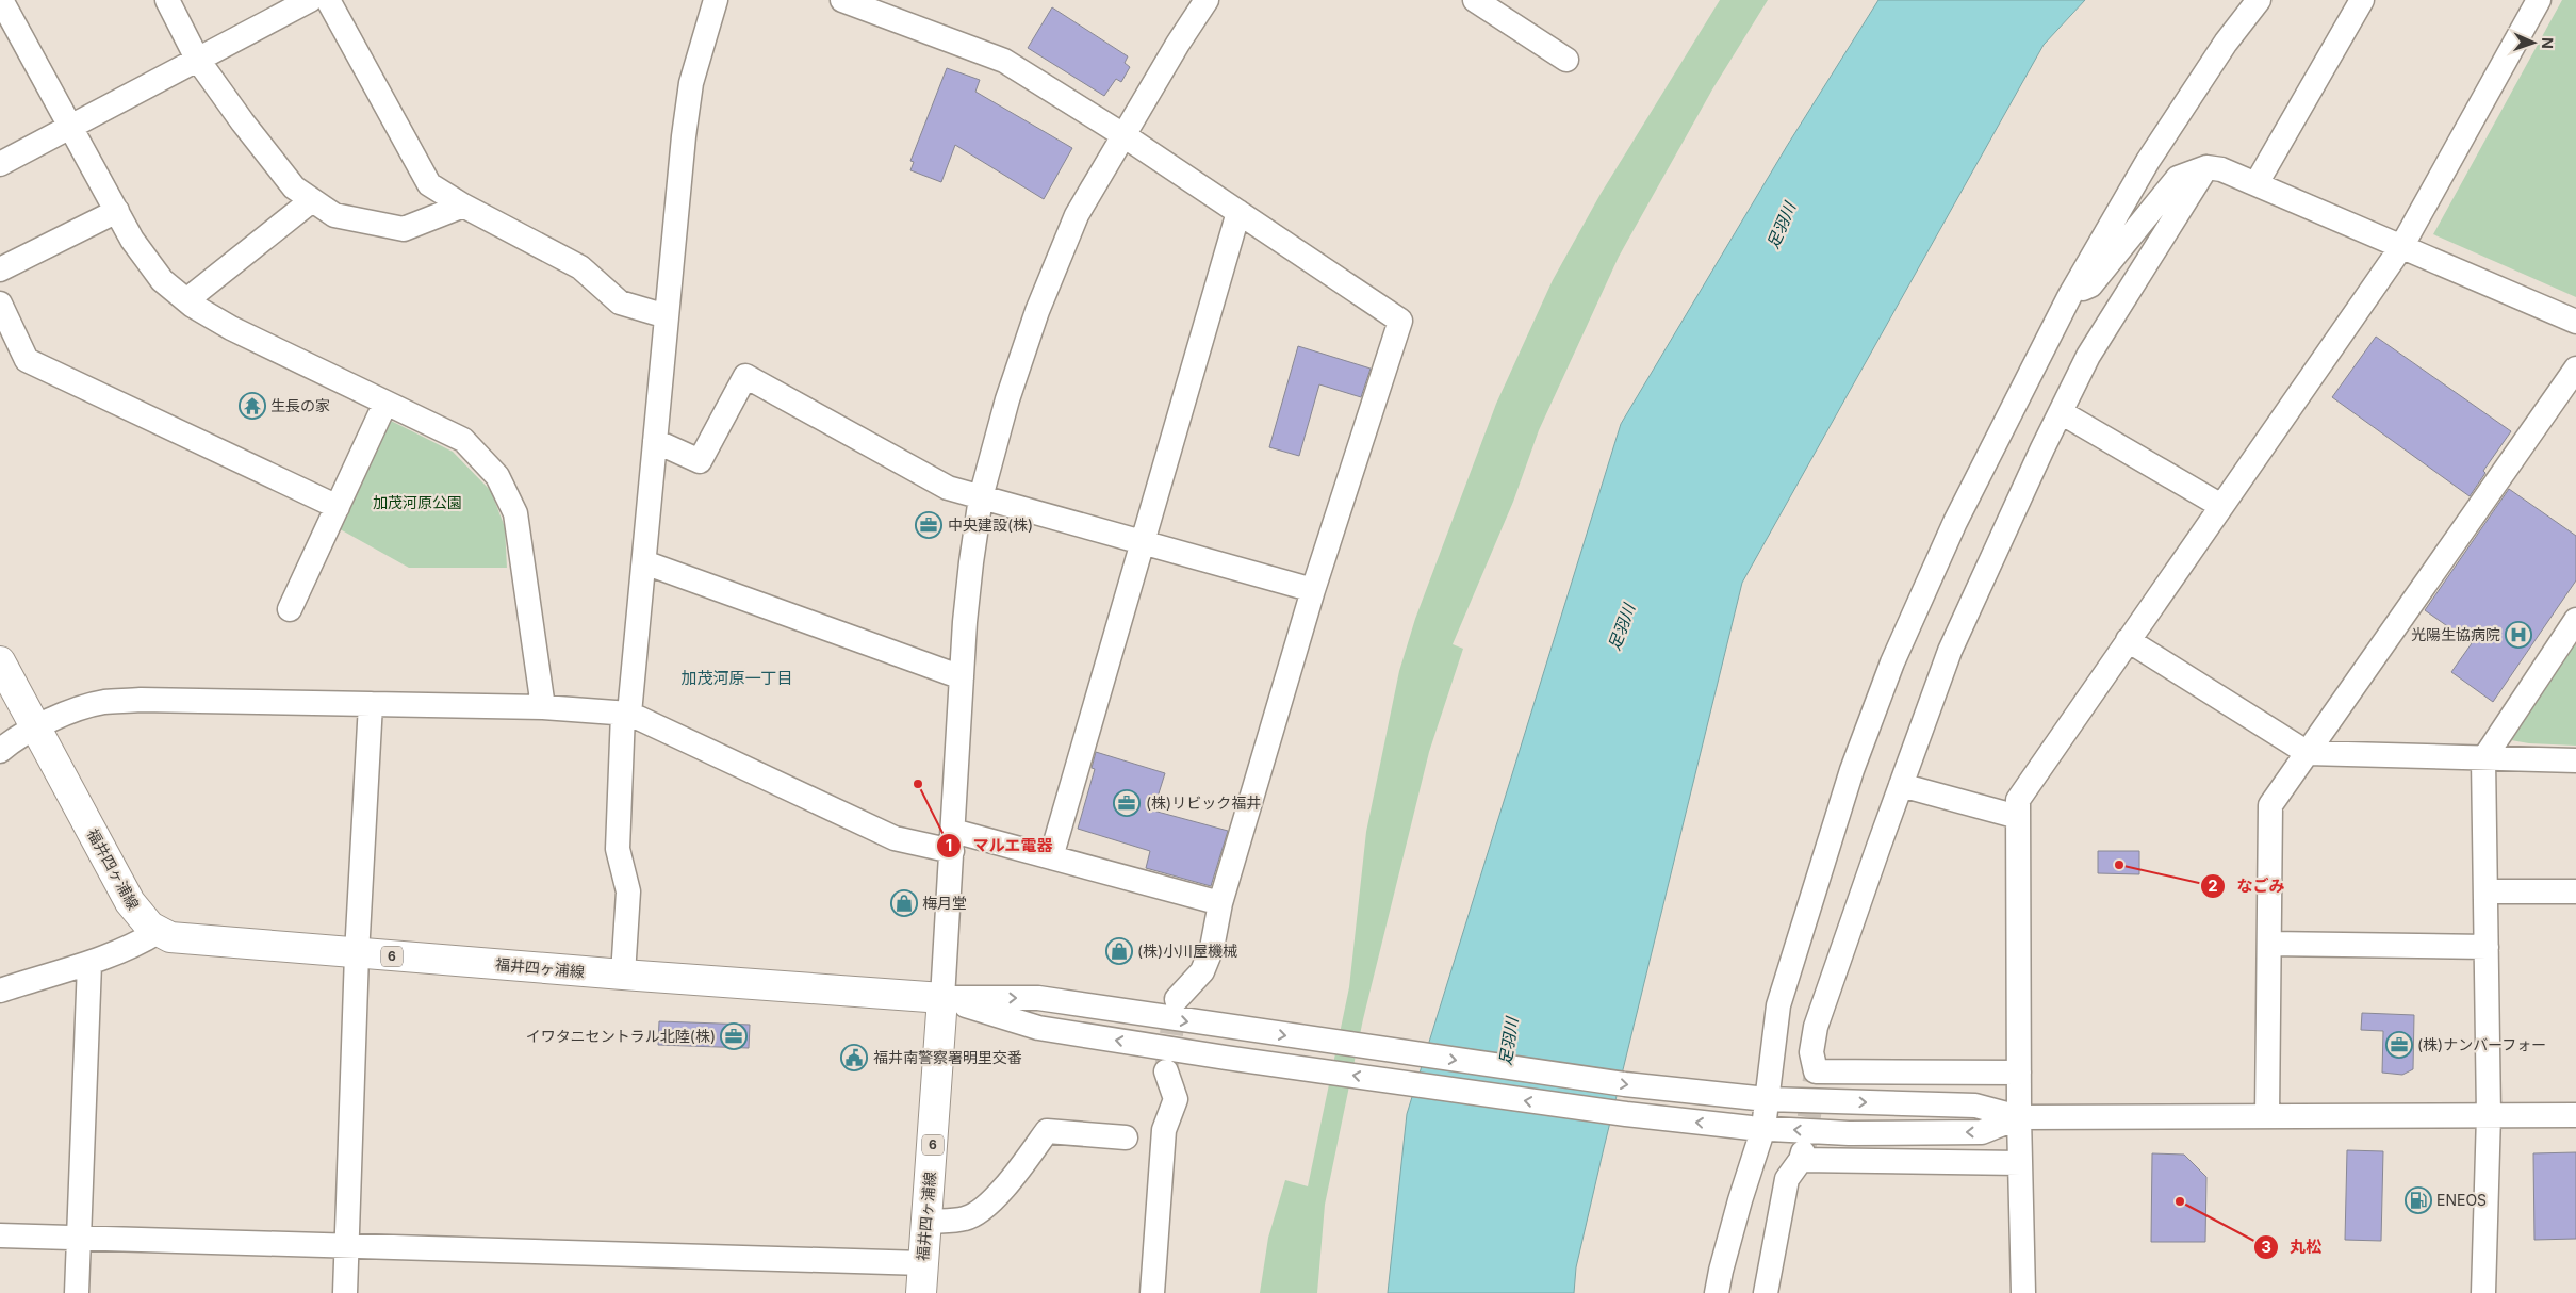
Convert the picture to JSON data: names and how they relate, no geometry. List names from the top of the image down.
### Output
{
  "streets": {
    "main road": ["福井四ヶ浦線", "6"]
  },
  "districts": ["加茂河原一丁目"],
  "water": ["足羽川"],
  "parks": ["加茂河原公園"],
  "places": {
    "temple": ["生長の家"],
    "office": [
      "中央建設(株)",
      "(株)リビック福井",
      "イワタニセントラル北陸(株)",
      "(株)ナンバーフォー"
    ],
    "hospital": ["光陽生協病院"],
    "other": ["マルエ電器", "なごみ", "丸松"],
    "shop": ["梅月堂", "(株)小川屋機械"],
    "public building": ["福井南警察署明里交番"],
    "fuel station": ["ENEOS"]
  },
  "north": "right"
}
